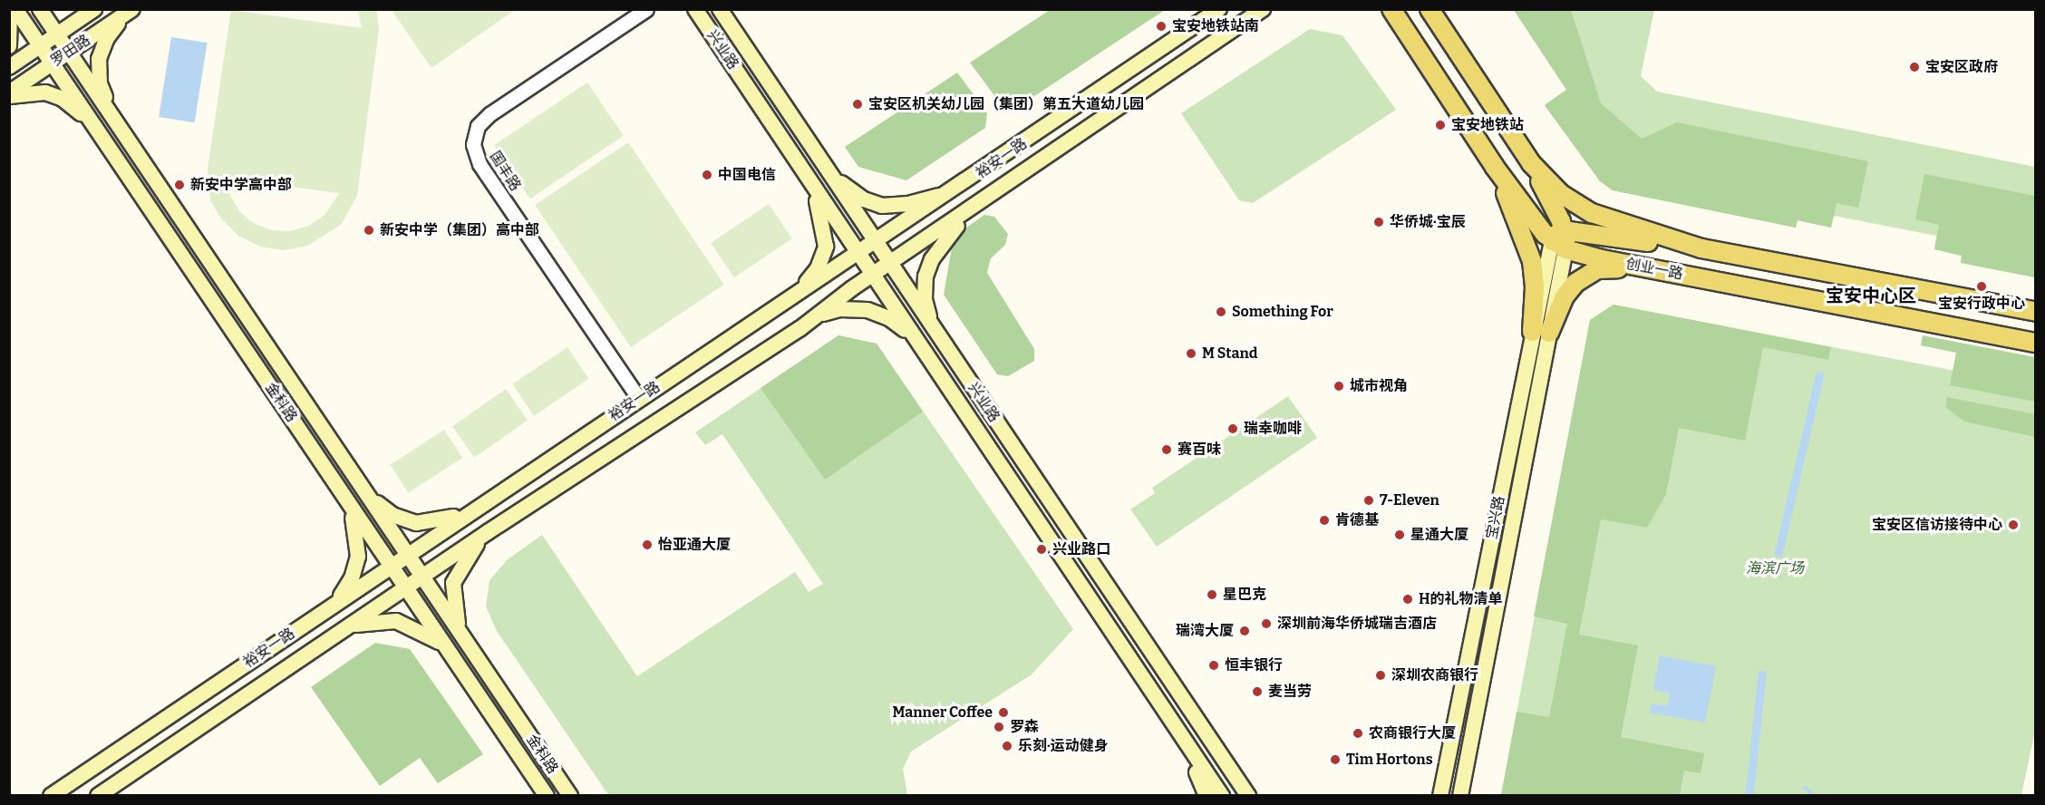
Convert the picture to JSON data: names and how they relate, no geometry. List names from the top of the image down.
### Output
{
  "streets": {
    "main road": [
      "兴业路",
      "罗田路",
      "裕安一路",
      "创业一路",
      "金科路",
      "宝兴路"
    ],
    "street": ["国丰路"]
  },
  "crossings": [
    ["兴业路", "裕安一路"],
    ["罗田路", "金科路"],
    ["裕安一路", "国丰路"],
    ["裕安一路", "金科路"],
    ["创业一路", "宝兴路"]
  ],
  "districts": ["宝安中心区"],
  "parks": ["海滨广场"],
  "places": [
    "宝安地铁站南",
    "宝安区政府",
    "宝安区机关幼儿园（集团）第五大道幼儿园",
    "宝安地铁站",
    "中国电信",
    "新安中学高中部",
    "华侨城·宝辰",
    "新安中学（集团）高中部",
    "宝安行政中心",
    "Something For",
    "M Stand",
    "城市视角",
    "瑞幸咖啡",
    "赛百味",
    "7-Eleven",
    "肯德基",
    "宝安区信访接待中心",
    "星通大厦",
    "怡亚通大厦",
    "兴业路口",
    "星巴克",
    "H的礼物清单",
    "深圳前海华侨城瑞吉酒店",
    "瑞湾大厦",
    "恒丰银行",
    "深圳农商银行",
    "麦当劳",
    "Manner Coffee",
    "罗森",
    "农商银行大厦",
    "乐刻·运动健身",
    "Tim Hortons"
  ]
}
